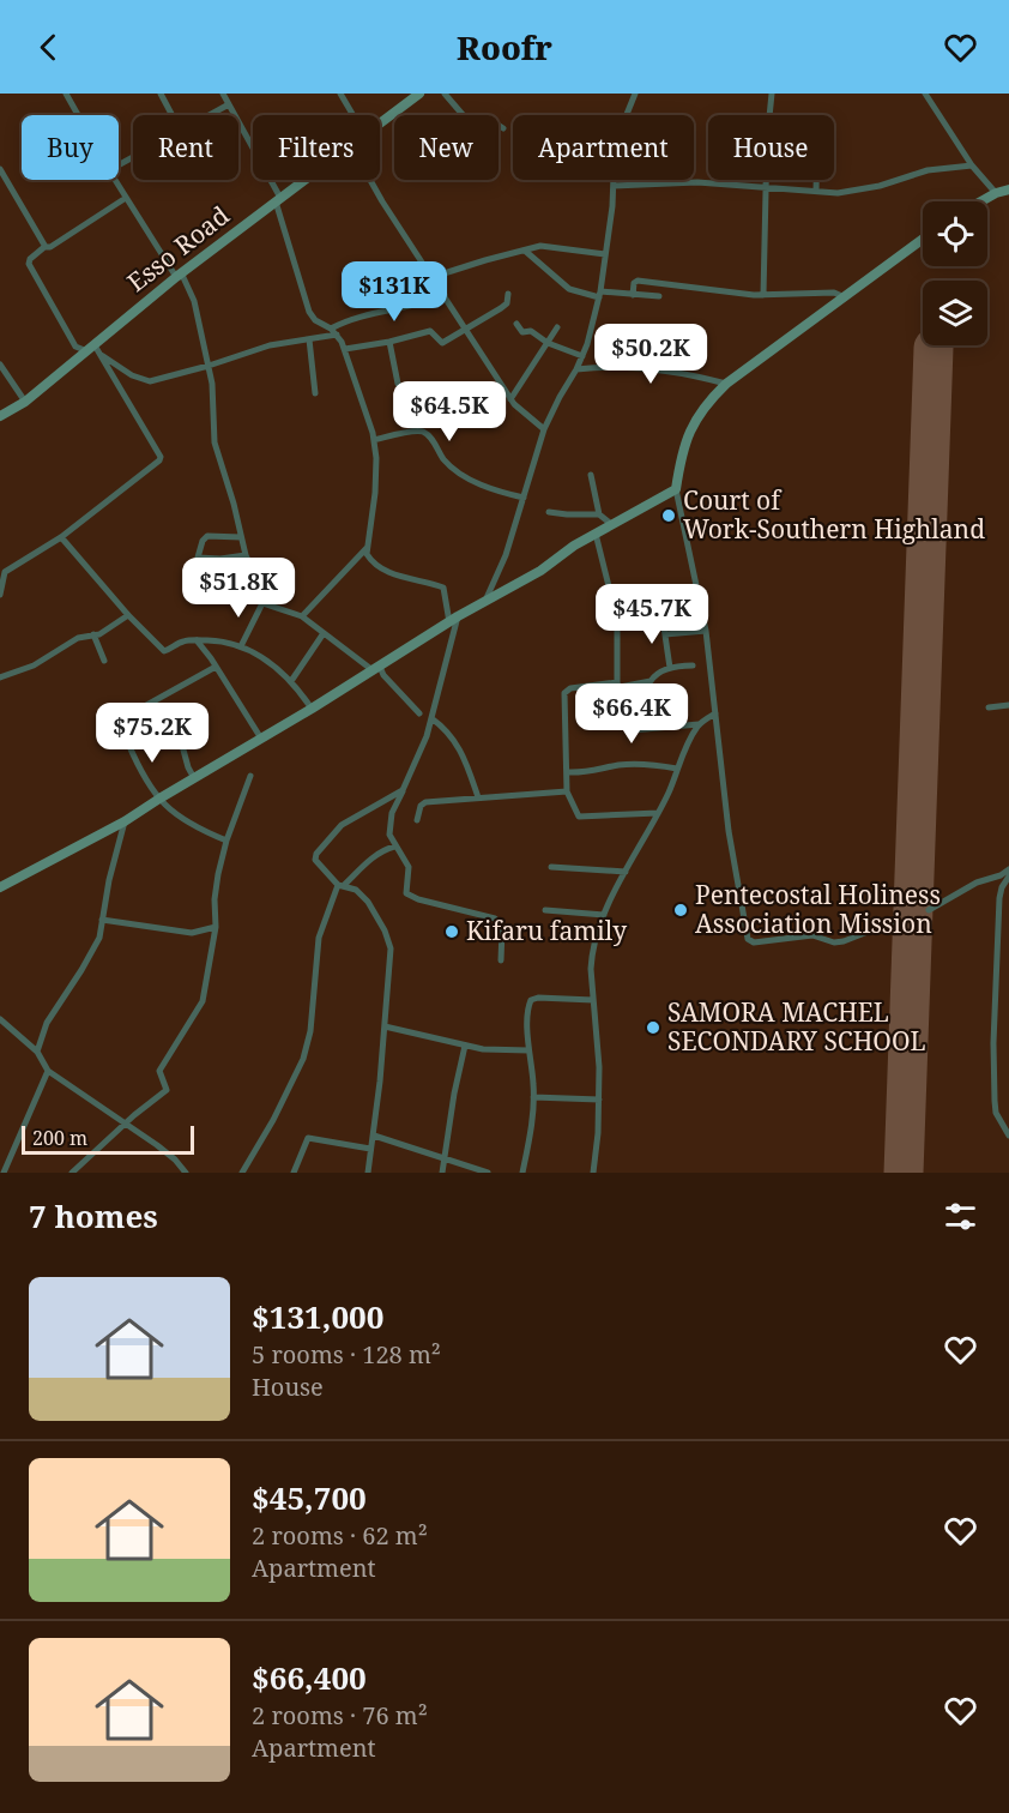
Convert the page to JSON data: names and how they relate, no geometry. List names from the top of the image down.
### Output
{
  "streets": {
    "street": ["Esso Road"]
  },
  "places": [
    "Court of Work-Southern Highland",
    "Pentecostal Holiness Association Mission",
    "Kifaru family",
    "SAMORA MACHEL SECONDARY SCHOOL"
  ],
  "scale_bar": "200 m",
  "page": {
    "header": "Roofr",
    "chip": [
      "Buy",
      "Rent",
      "Filters",
      "New",
      "Apartment",
      "House"
    ],
    "price": [
      "$131K",
      "$50.2K",
      "$64.5K",
      "$51.8K",
      "$45.7K",
      "$66.4K",
      "$75.2K"
    ],
    "scale": "200 m",
    "heading": "7 homes",
    "list": [
      {
        "name": "$131,000",
        "note": "5 rooms · 128 m² · House"
      },
      {
        "name": "$45,700",
        "note": "2 rooms · 62 m² · Apartment"
      },
      {
        "name": "$66,400",
        "note": "2 rooms · 76 m² · Apartment"
      }
    ]
  }
}
